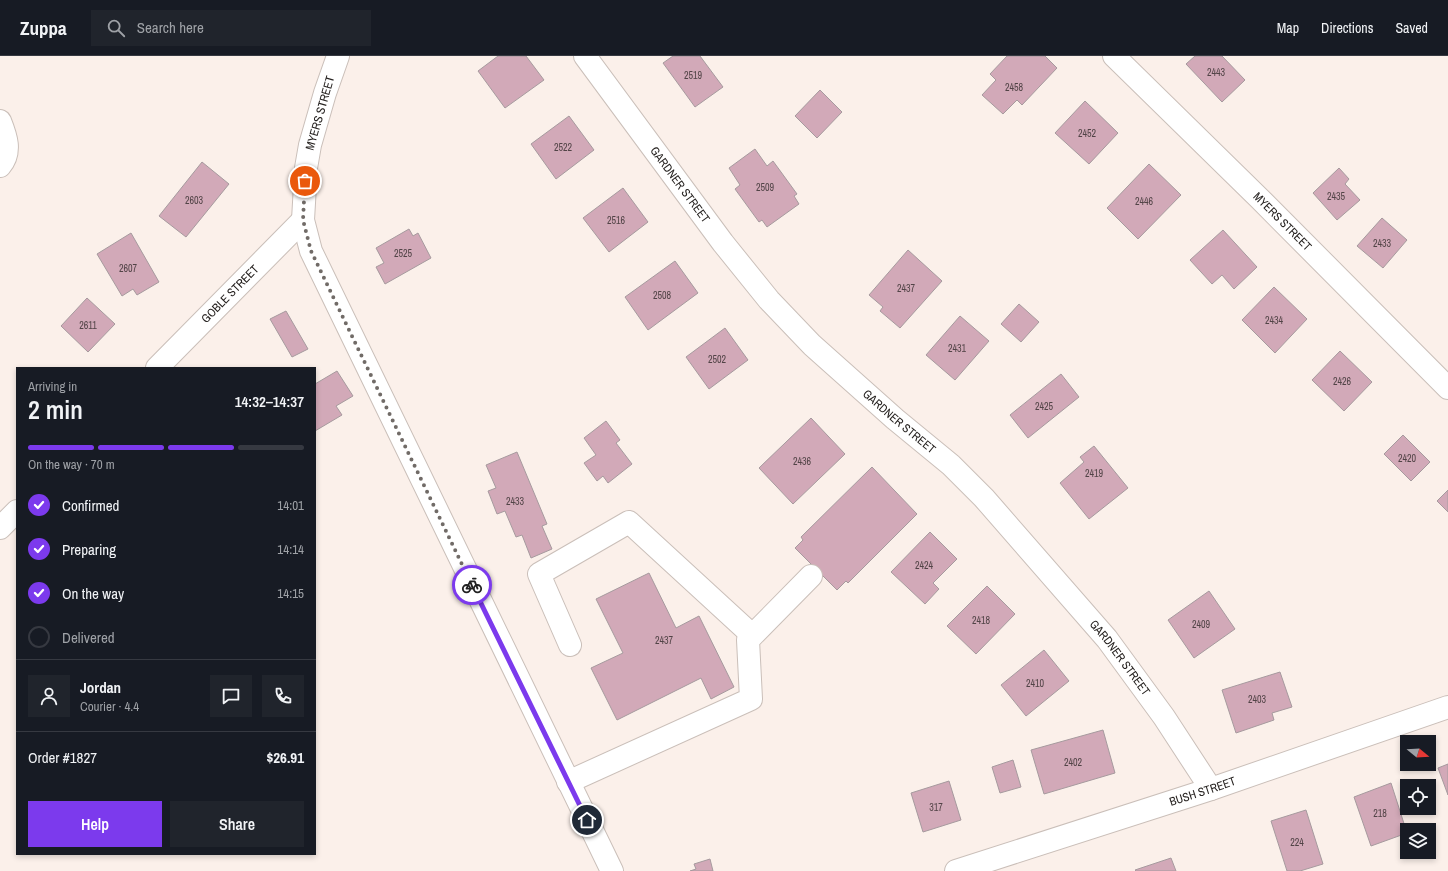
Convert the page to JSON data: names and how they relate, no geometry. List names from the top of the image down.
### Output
{
  "streets": {
    "street": [
      "MYERS STREET",
      "GARDNER STREET",
      "GOBLE STREET",
      "BUSH STREET"
    ]
  },
  "crossings": [
    ["MYERS STREET", "GOBLE STREET"],
    ["GARDNER STREET", "BUSH STREET"]
  ],
  "house_numbers": [
    "2443",
    "2519",
    "2458",
    "2452",
    "2522",
    "2509",
    "2435",
    "2603",
    "2446",
    "2516",
    "2433",
    "2525",
    "2607",
    "2437",
    "2508",
    "2434",
    "2611",
    "2431",
    "2502",
    "2426",
    "2425",
    "2420",
    "2436",
    "2419",
    "2433",
    "2424",
    "2418",
    "2409",
    "2437",
    "2410",
    "2403",
    "2402",
    "317",
    "218",
    "224"
  ],
  "north": "right",
  "page": {
    "header": "Zuppa",
    "search": "Search here",
    "nav": ["Map", "Directions", "Saved"],
    "heading": ["2 min", "Arriving in", "14:32–14:37"],
    "panel": [
      "Jordan",
      "Courier · 4.4",
      "Order #1827",
      "$26.91"
    ],
    "bar": "On the way · 70 m",
    "list": [
      ["Confirmed", "14:01"],
      ["Preparing", "14:14"],
      ["On the way", "14:15"],
      "Delivered"
    ],
    "buttons": ["Help", "Share"]
  }
}
